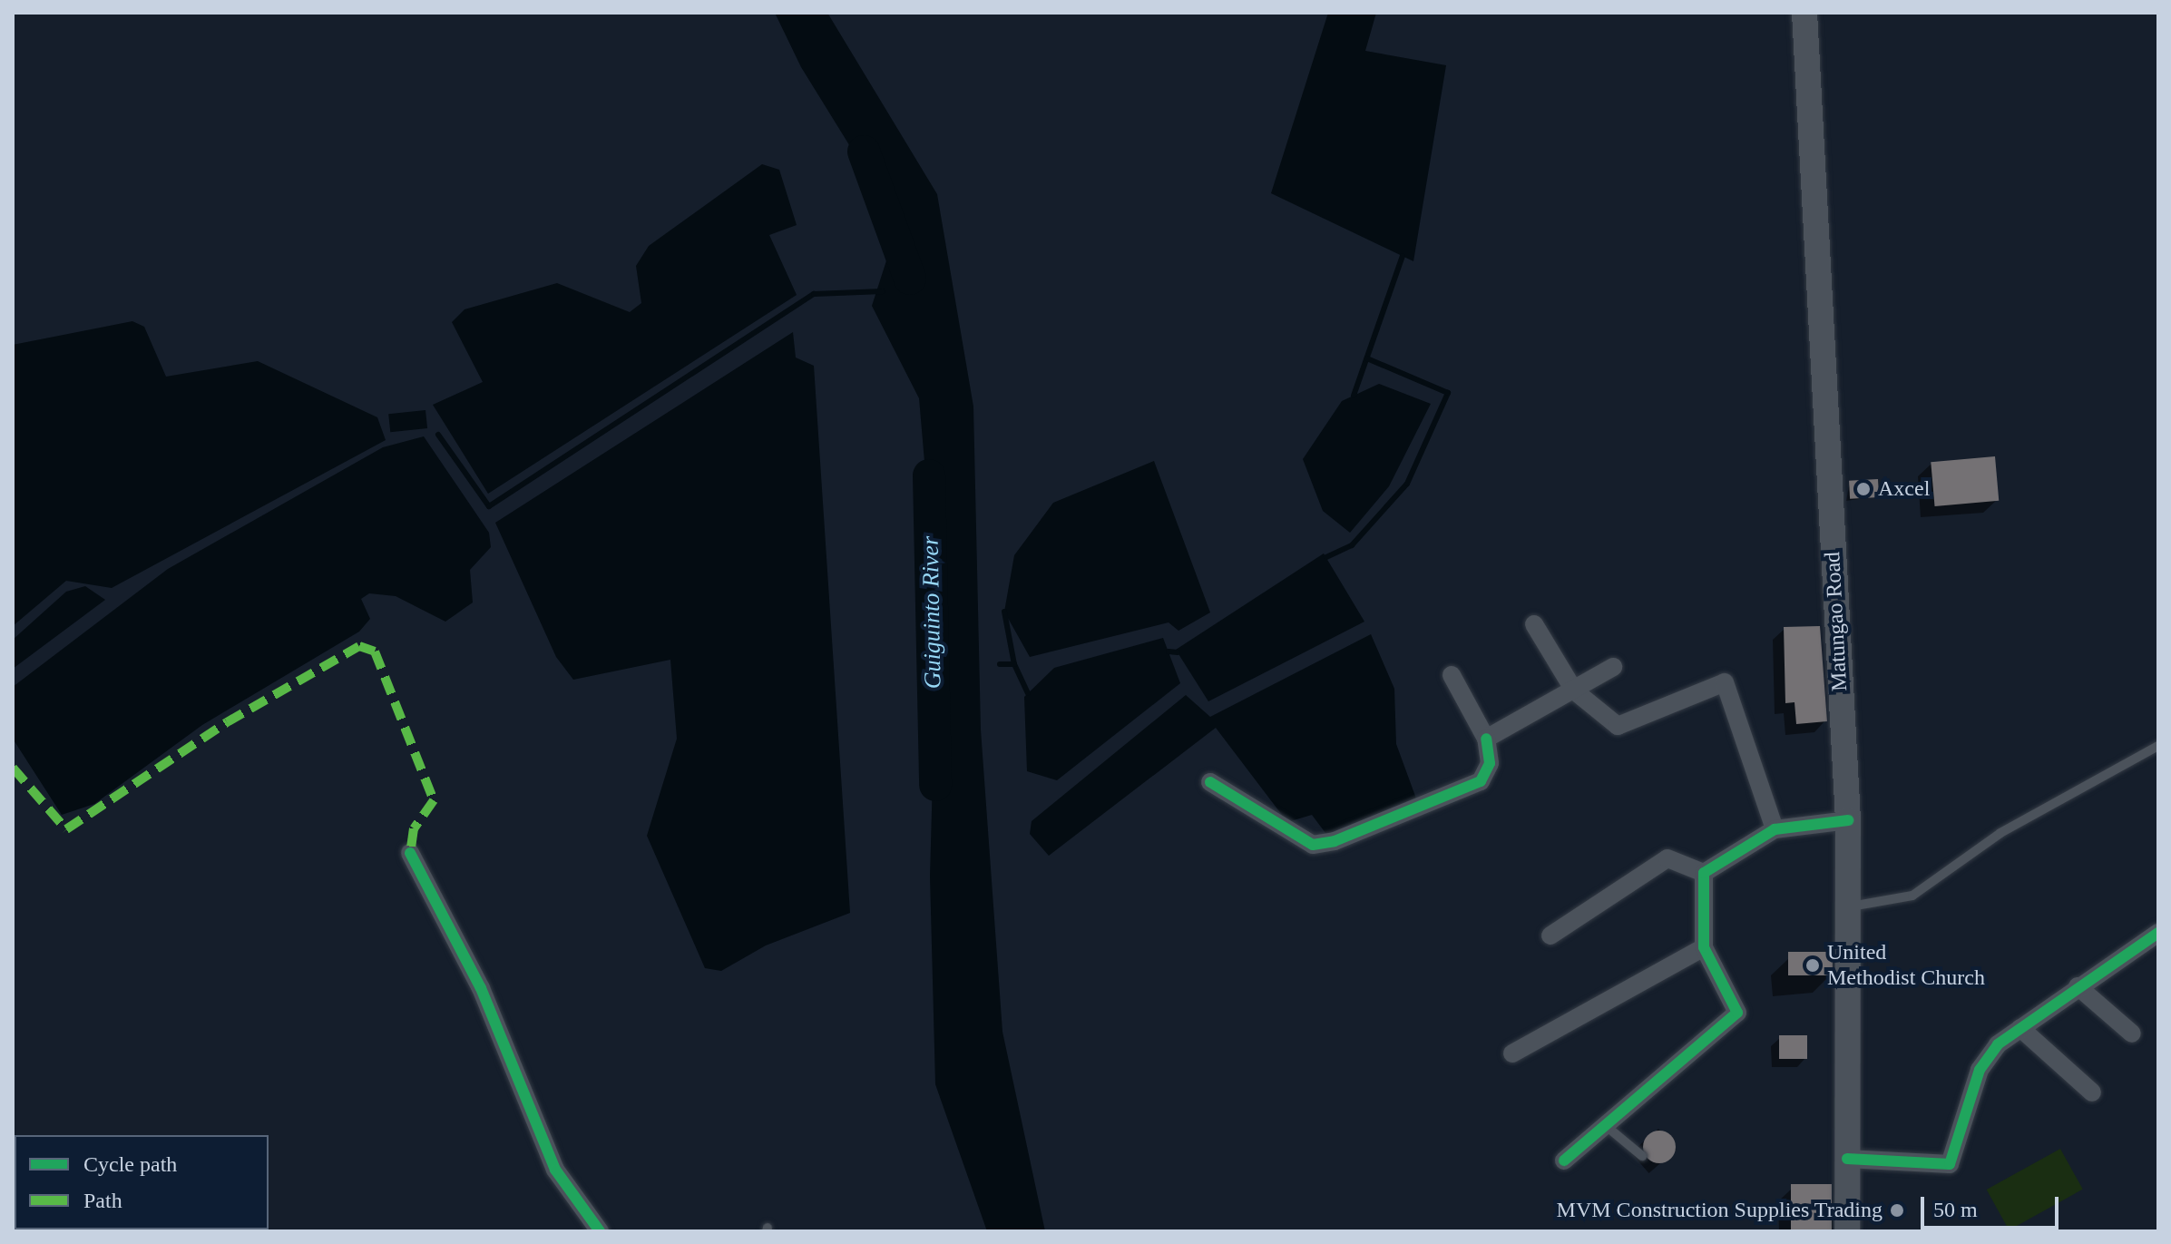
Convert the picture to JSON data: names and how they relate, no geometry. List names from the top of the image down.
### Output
{
  "streets": {
    "main road": ["Matungao Road"]
  },
  "water": ["Guiguinto River"],
  "places": ["Axcel", "United Methodist Church", "MVM Construction Supplies Trading"],
  "legend": ["Cycle path", "Path"],
  "scale_bar": "50 m"
}
